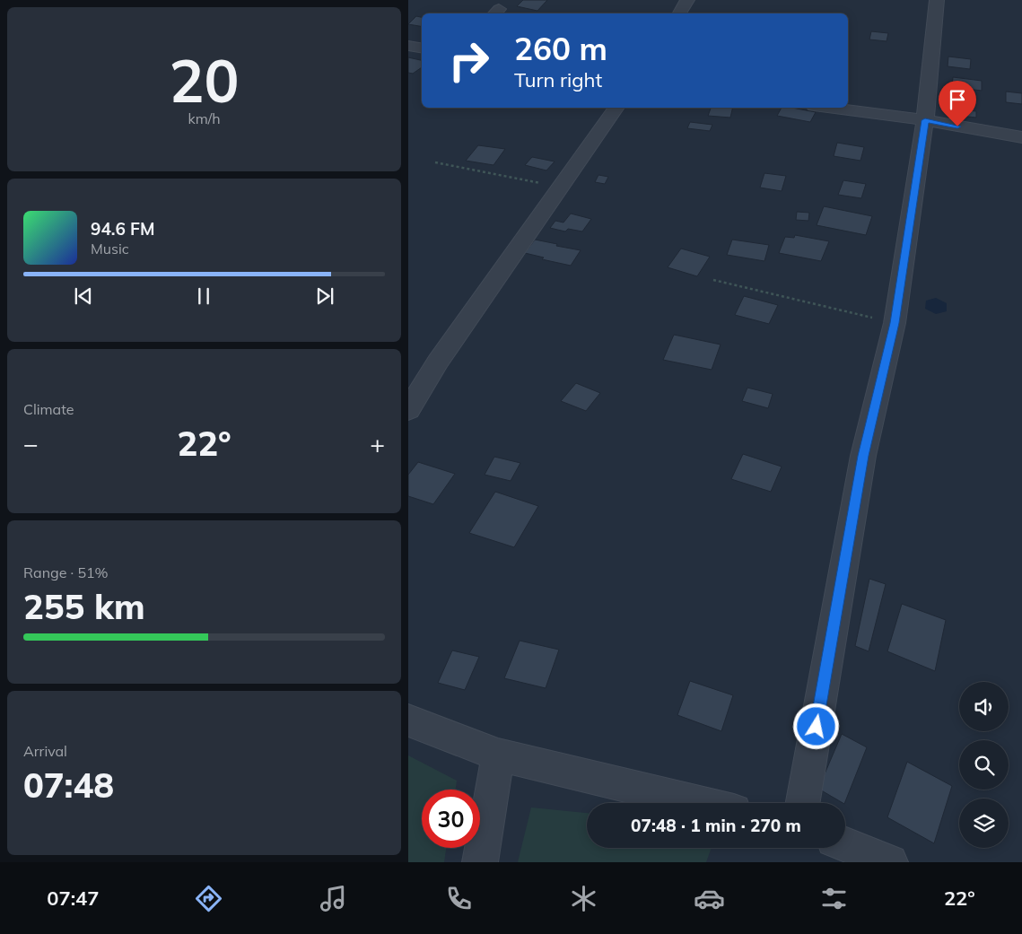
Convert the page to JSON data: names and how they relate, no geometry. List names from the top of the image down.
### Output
{
  "page": {
    "tile": [
      ["20", "km/h"],
      "Climate",
      ["Range · 51%", "255 km"],
      ["Arrival", "07:48"]
    ],
    "turn": ["260 m", "Turn right"],
    "song": ["94.6 FM", "Music"],
    "heat": ["−", "22°", "+"],
    "limit": "30",
    "trip": "07:48 · 1 min · 270 m",
    "tabs": ["07:47", "22°"]
  }
}
